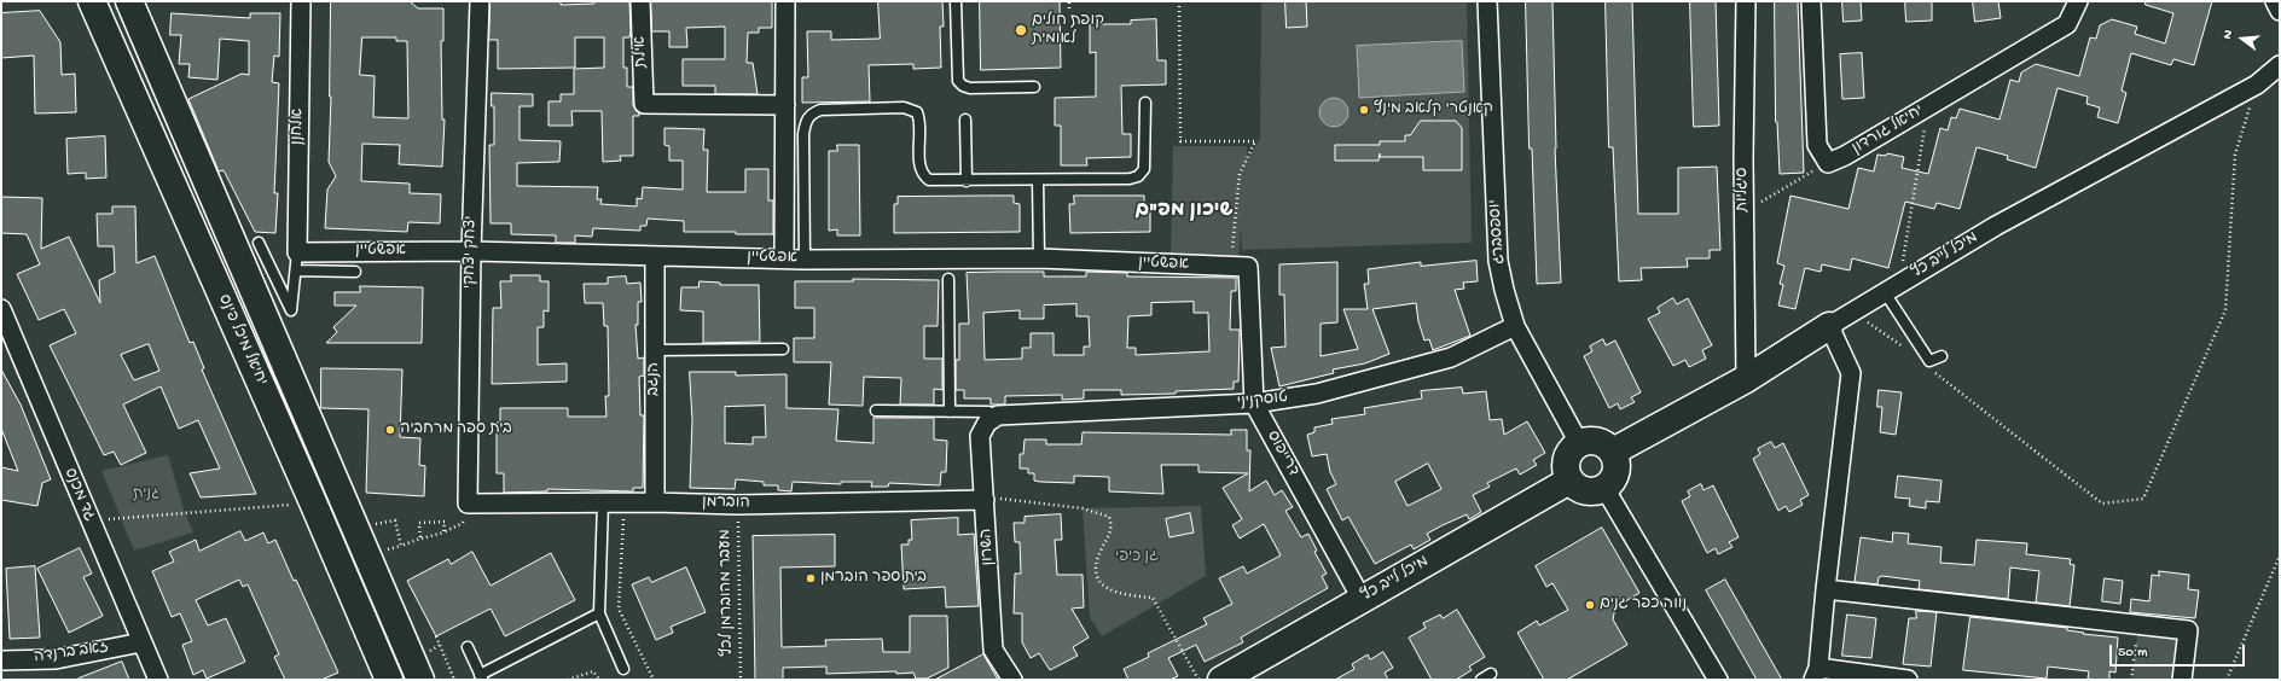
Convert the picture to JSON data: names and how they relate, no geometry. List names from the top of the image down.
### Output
{
  "streets": {
    "main road": ["מיכל לייב כץ", "יחיאל מיכל פינס"],
    "street": [
      "אילת",
      "אלחנן",
      "יחיאל גורדון",
      "סיגליות",
      "יוספסברג",
      "אפשטיין",
      "יצחק יצחקי",
      "הנגב",
      "טוסקניני",
      "דרייפוס",
      "גד מכנס",
      "הוברמן",
      "השרון",
      "זאב ברנדה"
    ],
    "path": ["מעבר מהוברמן לכץ"]
  },
  "crossings": [
    ["אלחנן", "אפשטיין"],
    ["סיגליות", "מיכל לייב כץ"],
    ["יוספסברג", "מיכל לייב כץ"],
    ["יוספסברג", "טוסקניני"],
    ["אפשטיין", "יצחק יצחקי"],
    ["אפשטיין", "הנגב"],
    ["אפשטיין", "דרייפוס"],
    ["יצחק יצחקי", "הוברמן"],
    ["מיכל לייב כץ", "דרייפוס"],
    ["הנגב", "הוברמן"],
    ["טוסקניני", "דרייפוס"],
    ["טוסקניני", "השרון"],
    ["גד מכנס", "זאב ברנדה"],
    ["הוברמן", "השרון"],
    ["הוברמן", "מעבר מהוברמן לכץ"]
  ],
  "districts": ["שיכון מפ\"ם"],
  "parks": ["גנית", "גן כיפי"],
  "places": [
    "קופת חולים לאומית",
    "קאנטרי קלאב מינץ",
    "בית ספר מרחביה",
    "בית ספר הוברמן",
    "נווה כפר גנים"
  ],
  "scale_bar": "50 m",
  "north": "left"
}
